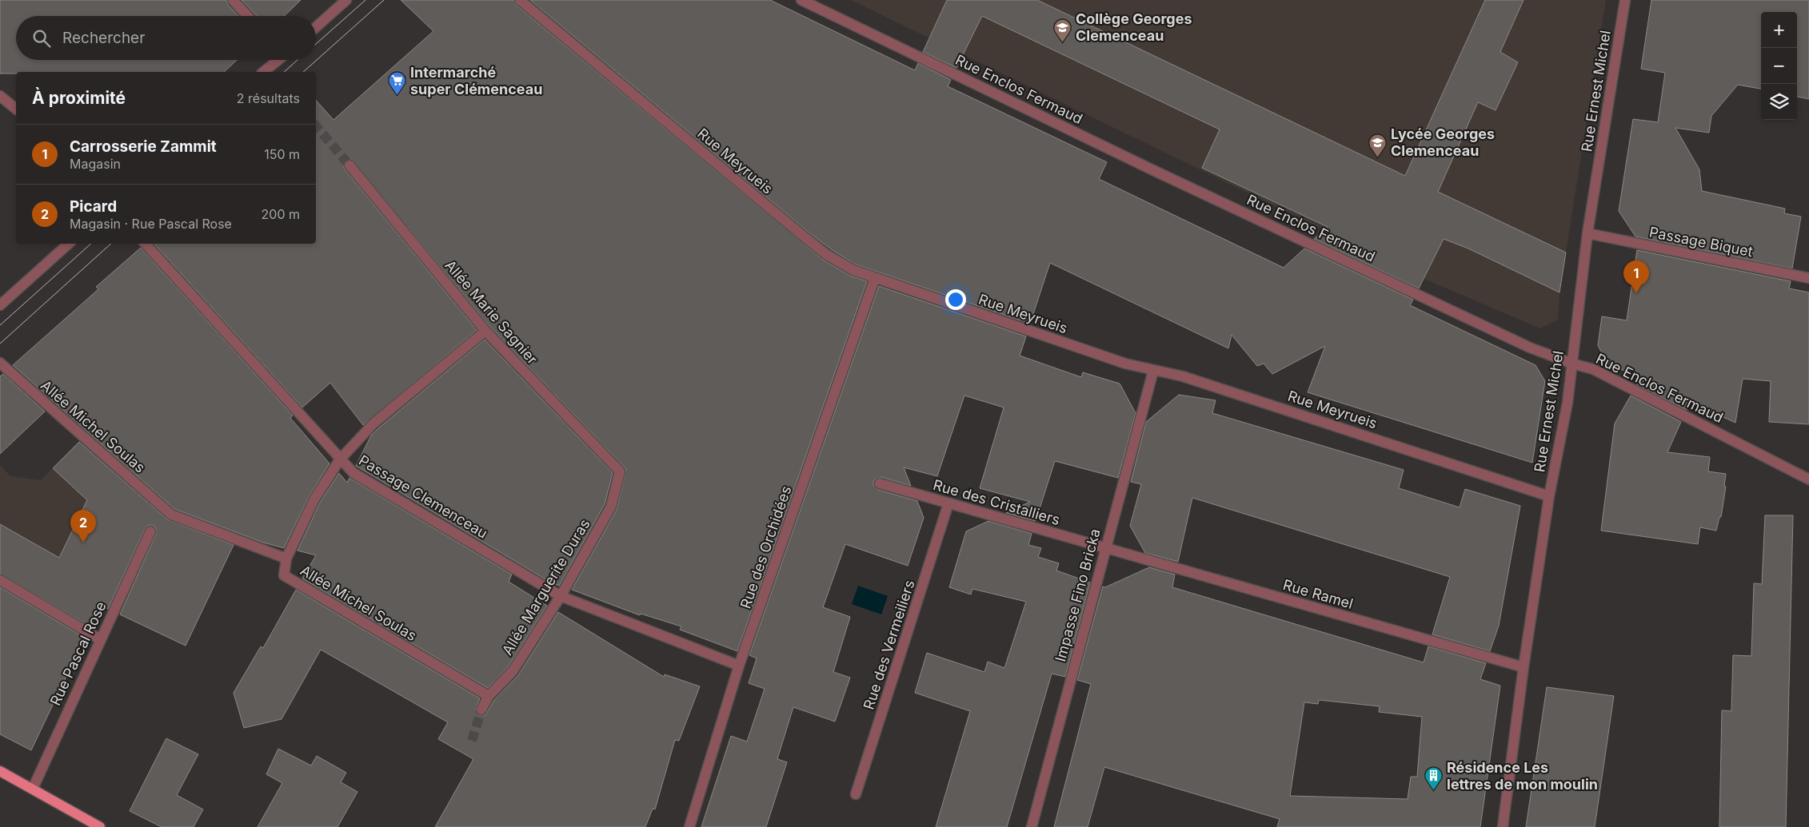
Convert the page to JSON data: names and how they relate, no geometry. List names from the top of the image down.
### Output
{
  "streets": {
    "street": [
      "Rue Enclos Fermaud",
      "Rue Ernest Michel",
      "Rue Meyrueis",
      "Passage Biquet",
      "Allée Marie Sagnier",
      "Allée Michel Soulas",
      "Passage Clemenceau",
      "Rue des Cristalliers",
      "Rue des Orchidées",
      "Allée Marguerite Duras",
      "Rue Ramel",
      "Impasse Fino Bricka",
      "Rue des Vermeiliers",
      "Rue Pascal Rose"
    ]
  },
  "crossings": [
    ["Rue Enclos Fermaud", "Rue Ernest Michel"],
    ["Rue Ernest Michel", "Rue Meyrueis"],
    ["Rue Ernest Michel", "Passage Biquet"],
    ["Rue Ernest Michel", "Rue Ramel"],
    ["Rue Meyrueis", "Rue des Orchidées"],
    ["Rue Meyrueis", "Impasse Fino Bricka"],
    ["Allée Marie Sagnier", "Allée Marguerite Duras"],
    ["Allée Michel Soulas", "Allée Marguerite Duras"],
    ["Passage Clemenceau", "Rue des Orchidées"],
    ["Passage Clemenceau", "Allée Marguerite Duras"],
    ["Rue des Cristalliers", "Rue Ramel"],
    ["Rue des Cristalliers", "Impasse Fino Bricka"],
    ["Rue des Cristalliers", "Rue des Vermeiliers"],
    ["Rue Ramel", "Impasse Fino Bricka"]
  ],
  "places": {
    "school or university": ["Collège Georges Clemenceau", "Lycée Georges Clemenceau"],
    "supermarket": ["Intermarché super Clémenceau"],
    "building": ["Résidence Les lettres de mon moulin"]
  },
  "page": {
    "map_buttons": ["+", "−"],
    "search": "Rechercher",
    "heading": ["À proximité", "2 résultats"],
    "list": [
      {
        "mark": "1",
        "name": "Carrosserie Zammit",
        "note": "Magasin",
        "value": "150 m"
      },
      {
        "mark": "2",
        "name": "Picard",
        "note": "Magasin · Rue Pascal Rose",
        "value": "200 m"
      }
    ],
    "pins": ["1", "2"]
  }
}
